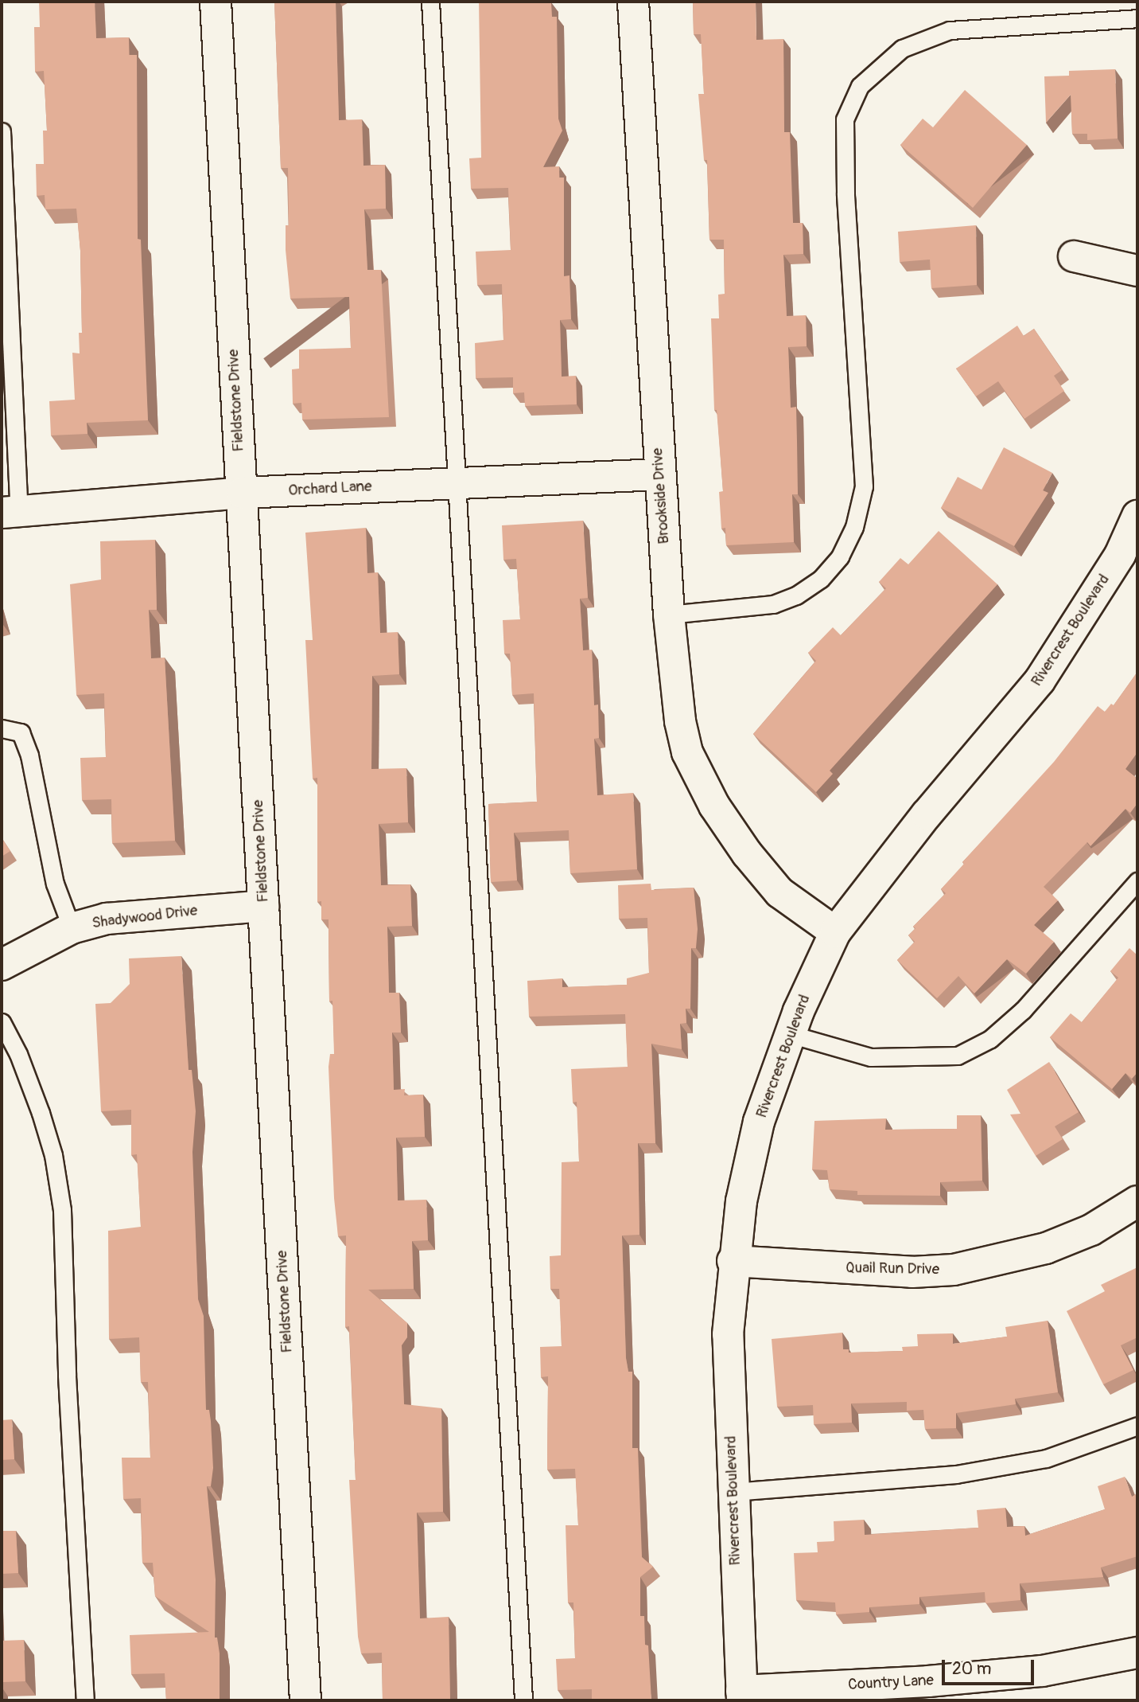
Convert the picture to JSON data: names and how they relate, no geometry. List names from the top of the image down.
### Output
{
  "streets": {
    "street": [
      "Fieldstone Drive",
      "Orchard Lane",
      "Brookside Drive",
      "Rivercrest Boulevard",
      "Shadywood Drive",
      "Quail Run Drive",
      "Country Lane"
    ]
  },
  "crossings": [
    ["Fieldstone Drive", "Orchard Lane"],
    ["Fieldstone Drive", "Shadywood Drive"],
    ["Orchard Lane", "Brookside Drive"],
    ["Brookside Drive", "Rivercrest Boulevard"],
    ["Rivercrest Boulevard", "Quail Run Drive"],
    ["Rivercrest Boulevard", "Country Lane"]
  ],
  "scale_bar": "20 m"
}
